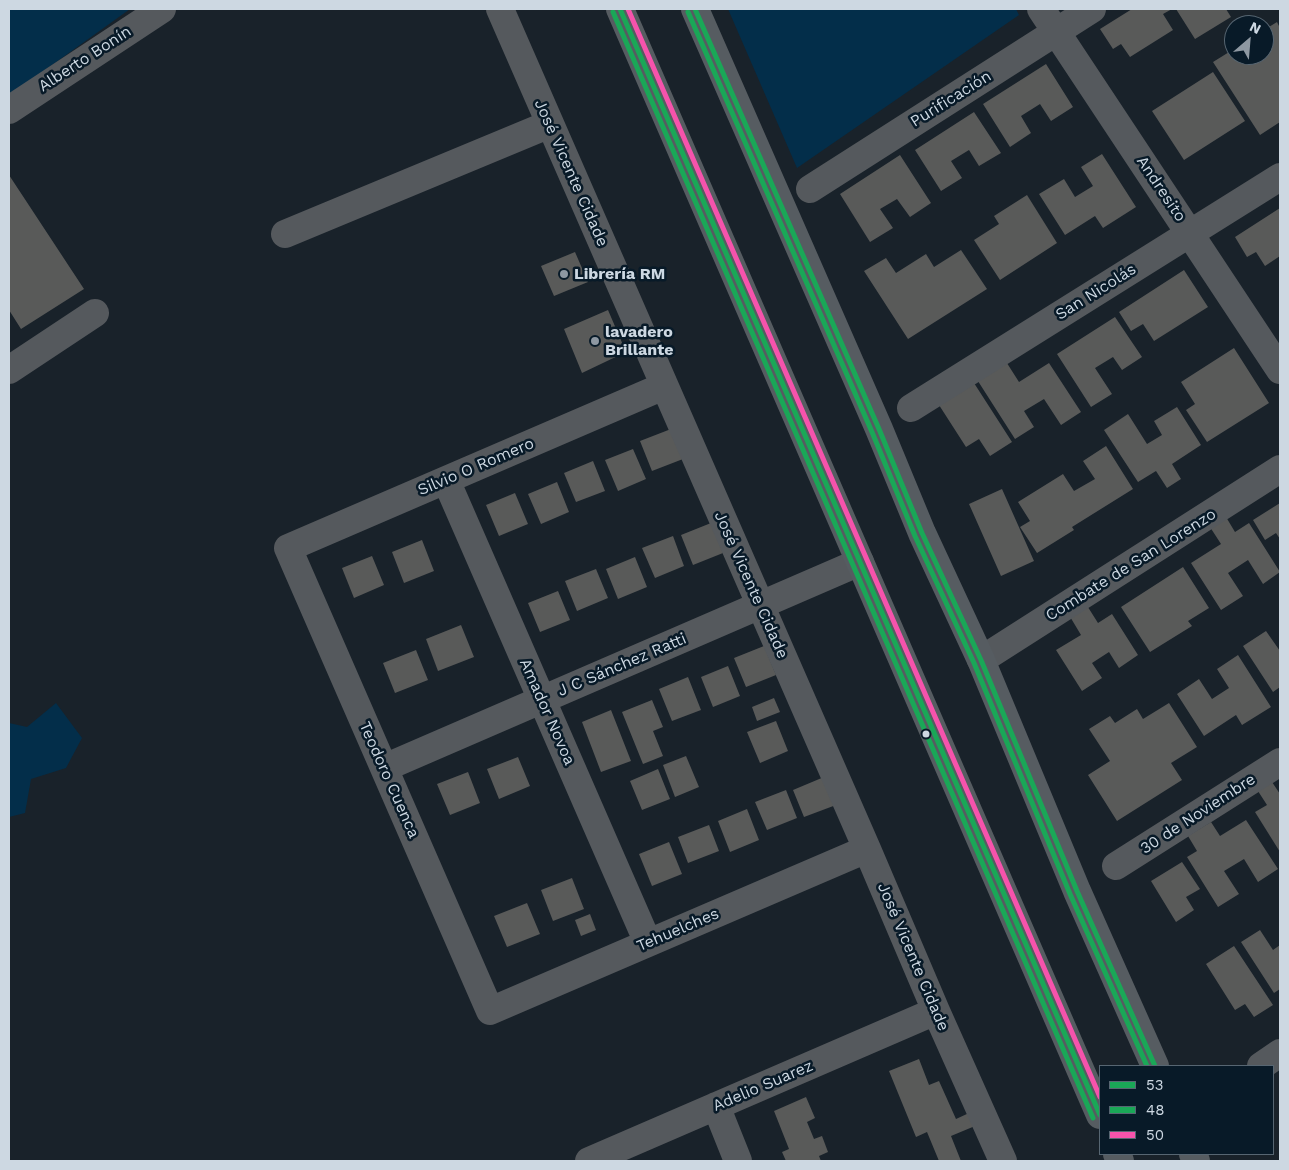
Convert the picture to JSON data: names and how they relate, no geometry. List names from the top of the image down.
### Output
{
  "streets": {
    "street": [
      "Alberto Bonín",
      "Purificación",
      "José Vicente Cidade",
      "Andresito",
      "San Nicolás",
      "Silvio O Romero",
      "Combate de San Lorenzo",
      "J C Sánchez Ratti",
      "Amador Novoa",
      "Teodoro Cuenca",
      "30 de Noviembre",
      "Tehuelches",
      "Adelio Suarez"
    ]
  },
  "crossings": [
    ["Purificación", "Andresito"],
    ["José Vicente Cidade", "Silvio O Romero"],
    ["José Vicente Cidade", "J C Sánchez Ratti"],
    ["José Vicente Cidade", "Tehuelches"],
    ["José Vicente Cidade", "Adelio Suarez"],
    ["Andresito", "San Nicolás"],
    ["Silvio O Romero", "Amador Novoa"],
    ["Silvio O Romero", "Teodoro Cuenca"],
    ["J C Sánchez Ratti", "Amador Novoa"],
    ["J C Sánchez Ratti", "Teodoro Cuenca"],
    ["Amador Novoa", "Tehuelches"],
    ["Teodoro Cuenca", "Tehuelches"]
  ],
  "places": ["Librería RM", "lavadero Brillante"],
  "lines": ["transit line 53", "transit line 50", "transit line 48"],
  "legend": ["53", "48", "50"],
  "north": "top right"
}
